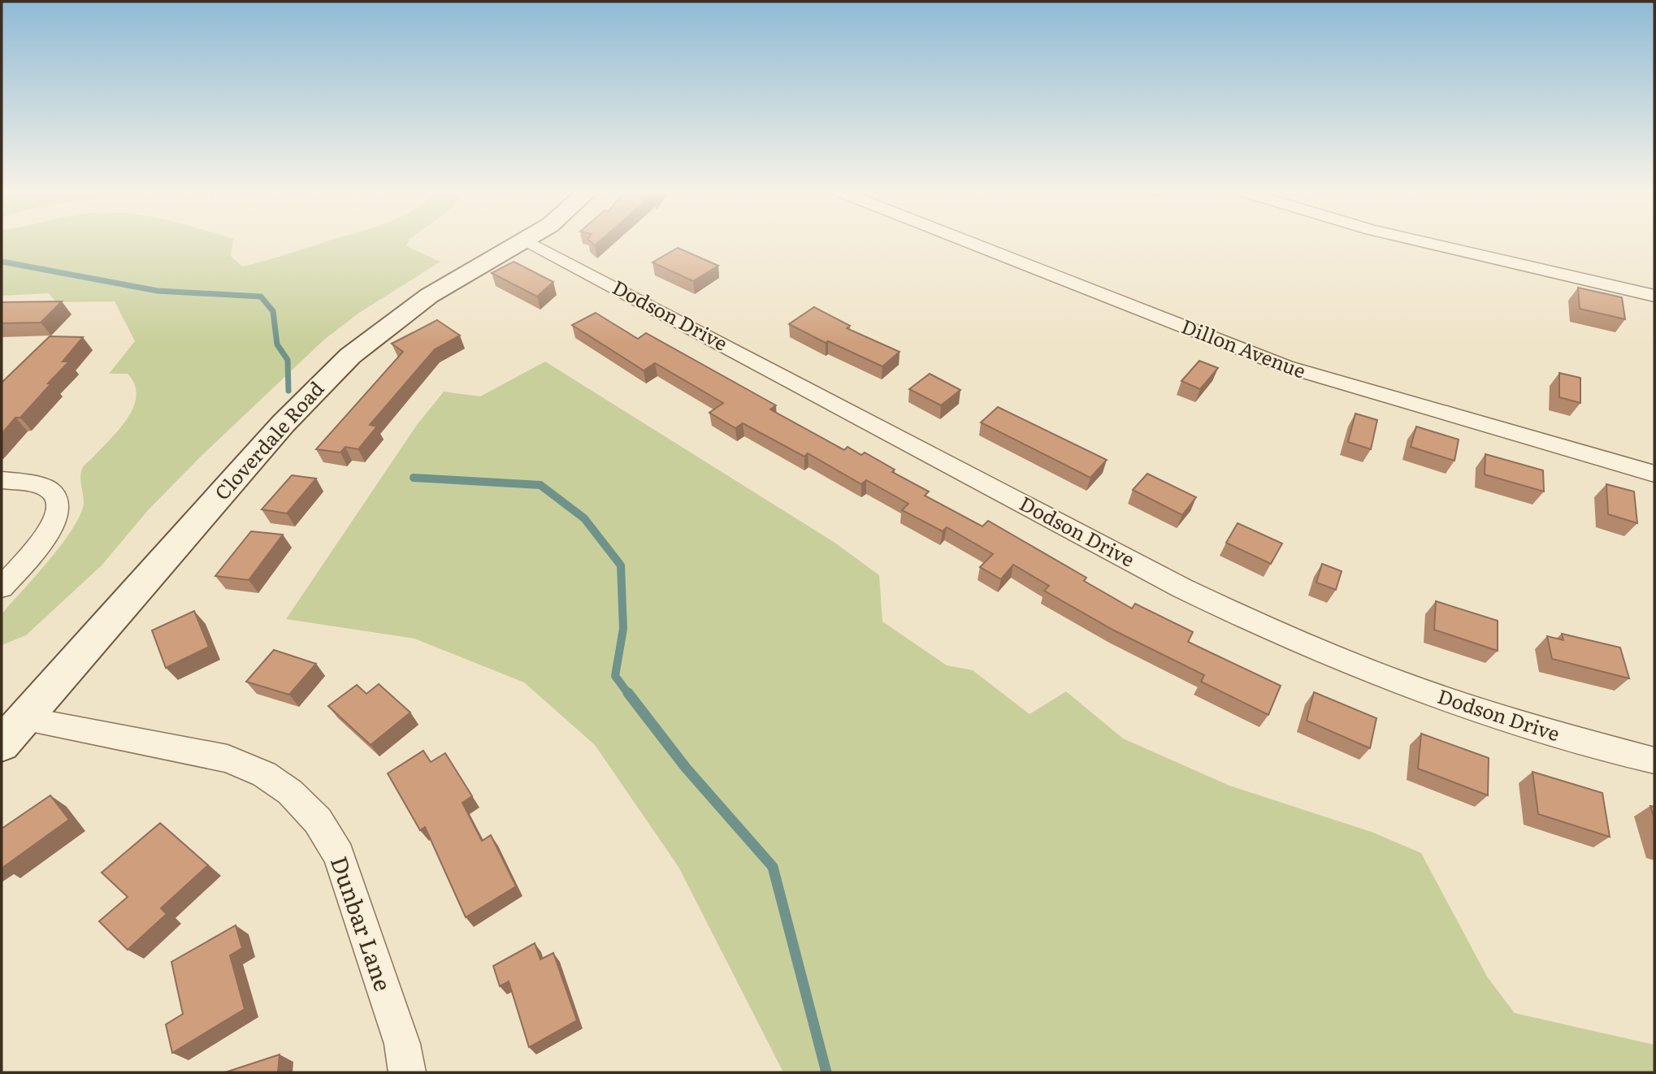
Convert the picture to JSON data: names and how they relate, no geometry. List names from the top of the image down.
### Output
{
  "streets": {
    "street": [
      "Dodson Drive",
      "Dillon Avenue",
      "Cloverdale Road",
      "Dunbar Lane"
    ]
  },
  "crossings": [
    ["Cloverdale Road", "Dunbar Lane"]
  ]
}
